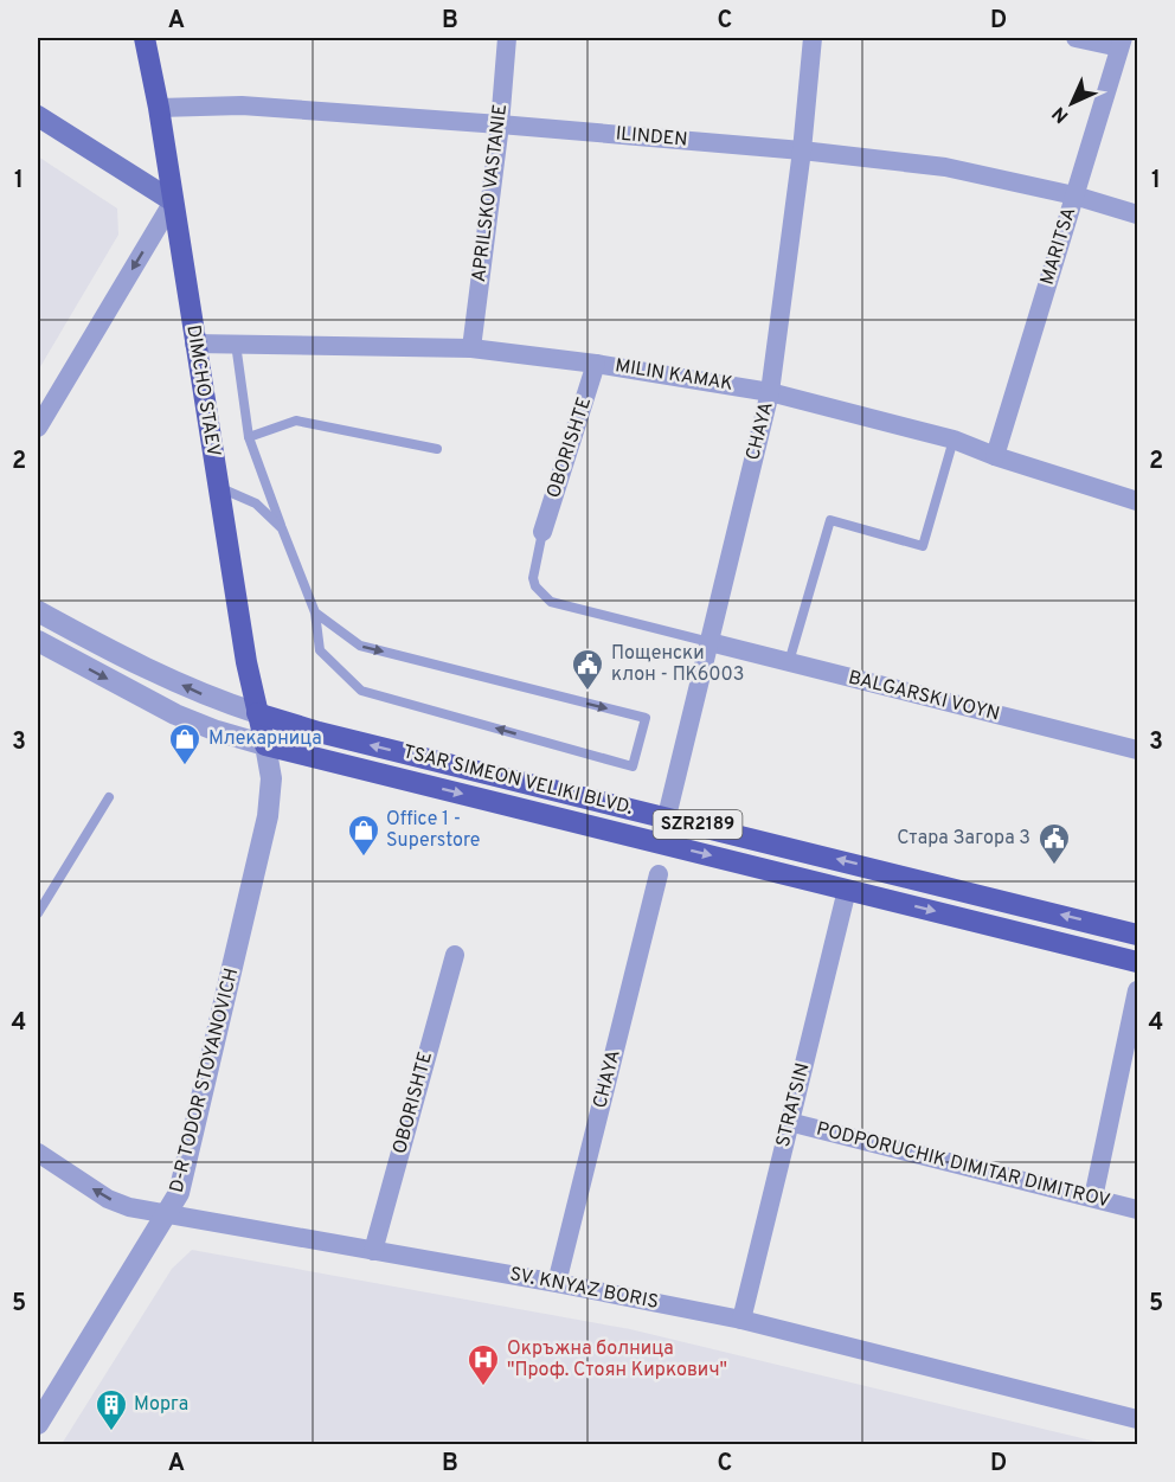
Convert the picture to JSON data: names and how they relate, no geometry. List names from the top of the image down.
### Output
{
  "streets": {
    "main road": ["DIMCHO STAEV", "TSAR SIMEON VELIKI BLVD.", "SZR2189"],
    "street": [
      "ILINDEN",
      "APRILSKO VASTANIE",
      "MARITSA",
      "MILIN KAMAK",
      "CHAYA",
      "OBORISHTE",
      "BALGARSKI VOYN",
      "D-R TODOR STOYANOVICH",
      "STRATSIN",
      "PODPORUCHIK DIMITAR DIMITROV",
      "SV. KNYAZ BORIS"
    ]
  },
  "crossings": [
    ["ILINDEN", "APRILSKO VASTANIE"],
    ["ILINDEN", "MARITSA"],
    ["ILINDEN", "DIMCHO STAEV"],
    ["ILINDEN", "CHAYA"],
    ["APRILSKO VASTANIE", "MILIN KAMAK"],
    ["MARITSA", "MILIN KAMAK"],
    ["MILIN KAMAK", "DIMCHO STAEV"],
    ["MILIN KAMAK", "CHAYA"],
    ["MILIN KAMAK", "OBORISHTE"],
    ["DIMCHO STAEV", "TSAR SIMEON VELIKI BLVD."],
    ["DIMCHO STAEV", "D-R TODOR STOYANOVICH"],
    ["CHAYA", "BALGARSKI VOYN"],
    ["CHAYA", "TSAR SIMEON VELIKI BLVD."],
    ["CHAYA", "SV. KNYAZ BORIS"],
    ["OBORISHTE", "SV. KNYAZ BORIS"],
    ["TSAR SIMEON VELIKI BLVD.", "D-R TODOR STOYANOVICH"],
    ["TSAR SIMEON VELIKI BLVD.", "STRATSIN"],
    ["D-R TODOR STOYANOVICH", "SV. KNYAZ BORIS"],
    ["STRATSIN", "PODPORUCHIK DIMITAR DIMITROV"],
    ["STRATSIN", "SV. KNYAZ BORIS"]
  ],
  "places": {
    "public building": ["Пощенски клон - ПК6003", "Стара Загора 3"],
    "shop": ["Млекарница", "Office 1 - Superstore"],
    "hospital": ["Окръжна болница \"Проф. Стоян Киркович\""],
    "building": ["Морга"]
  },
  "north": "bottom left",
  "grid": {
    "columns": [
      "A",
      "B",
      "C",
      "D"
    ],
    "rows": [
      "1",
      "2",
      "3",
      "4",
      "5"
    ]
  }
}
